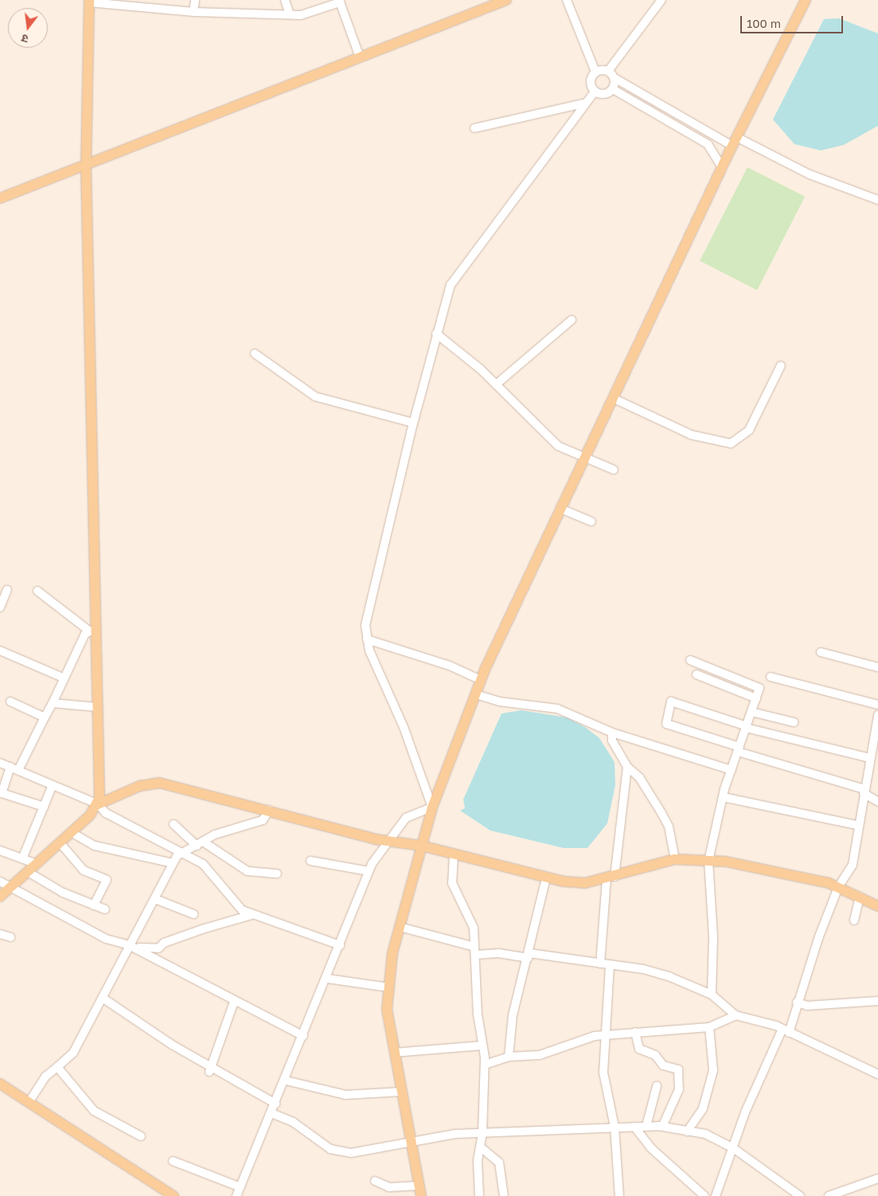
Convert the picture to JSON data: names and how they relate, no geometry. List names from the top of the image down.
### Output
{
  "scale_bar": "100 m",
  "north": "bottom"
}
